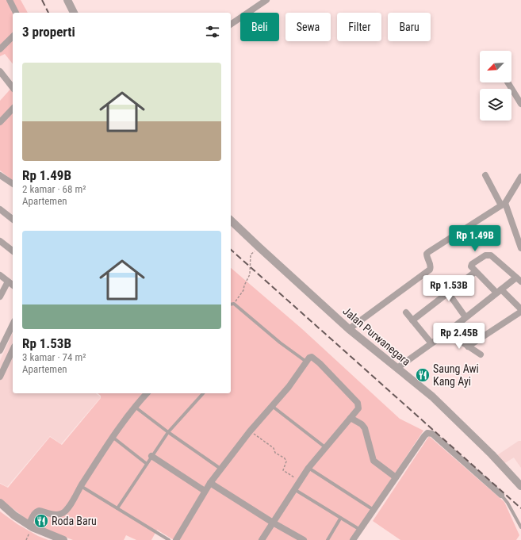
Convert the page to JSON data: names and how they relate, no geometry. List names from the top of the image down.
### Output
{
  "streets": {
    "street": ["Jalan Purwanegara"]
  },
  "places": {
    "restaurant": ["Saung Awi Kang Ayi", "Roda Baru"]
  },
  "north": "bottom left",
  "page": {
    "chip": [
      "Beli",
      "Sewa",
      "Filter",
      "Baru"
    ],
    "heading": "3 properti",
    "list": [
      {
        "name": "Rp 1.49B",
        "note": "2 kamar · 68 m² · Apartemen"
      },
      {
        "name": "Rp 1.53B",
        "note": "3 kamar · 74 m² · Apartemen"
      }
    ],
    "price": ["Rp 1.49B", "Rp 1.53B", "Rp 2.45B"]
  }
}
